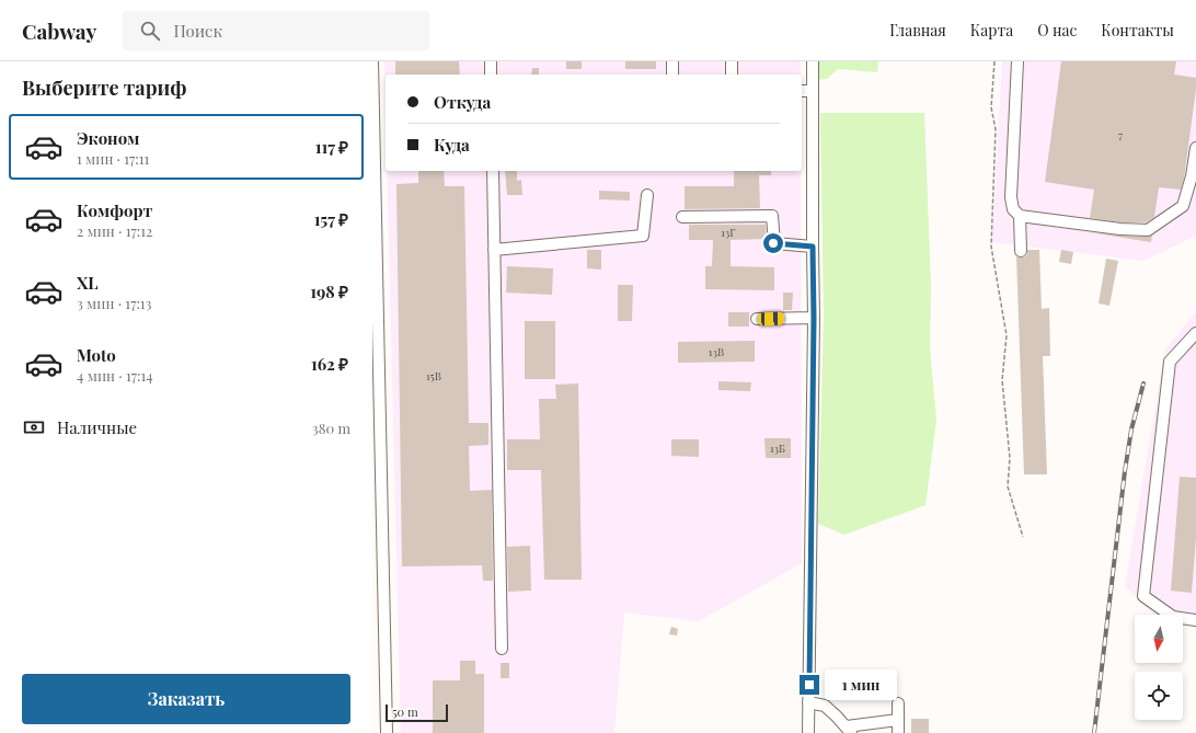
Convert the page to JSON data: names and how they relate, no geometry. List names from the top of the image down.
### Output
{
  "house_numbers": [
    "7",
    "13Г",
    "13В",
    "15В",
    "13Б"
  ],
  "scale_bar": "50 m",
  "north": "bottom",
  "page": {
    "header": "Cabway",
    "search": "Поиск",
    "nav": [
      "Главная",
      "Карта",
      "О нас",
      "Контакты"
    ],
    "heading": "Выберите тариф",
    "banner": ["Откуда", "Куда"],
    "list": [
      {
        "name": "Эконом",
        "note": "1 мин · 17:11",
        "value": "117 ₽"
      },
      {
        "name": "Комфорт",
        "note": "2 мин · 17:12",
        "value": "157 ₽"
      },
      {
        "name": "XL",
        "note": "3 мин · 17:13",
        "value": "198 ₽"
      },
      {
        "name": "Moto",
        "note": "4 мин · 17:14",
        "value": "162 ₽"
      }
    ],
    "pay": ["Наличные", "380 m"],
    "buttons": "Заказать",
    "bubble": "1 мин",
    "scale": "50 m"
  }
}
